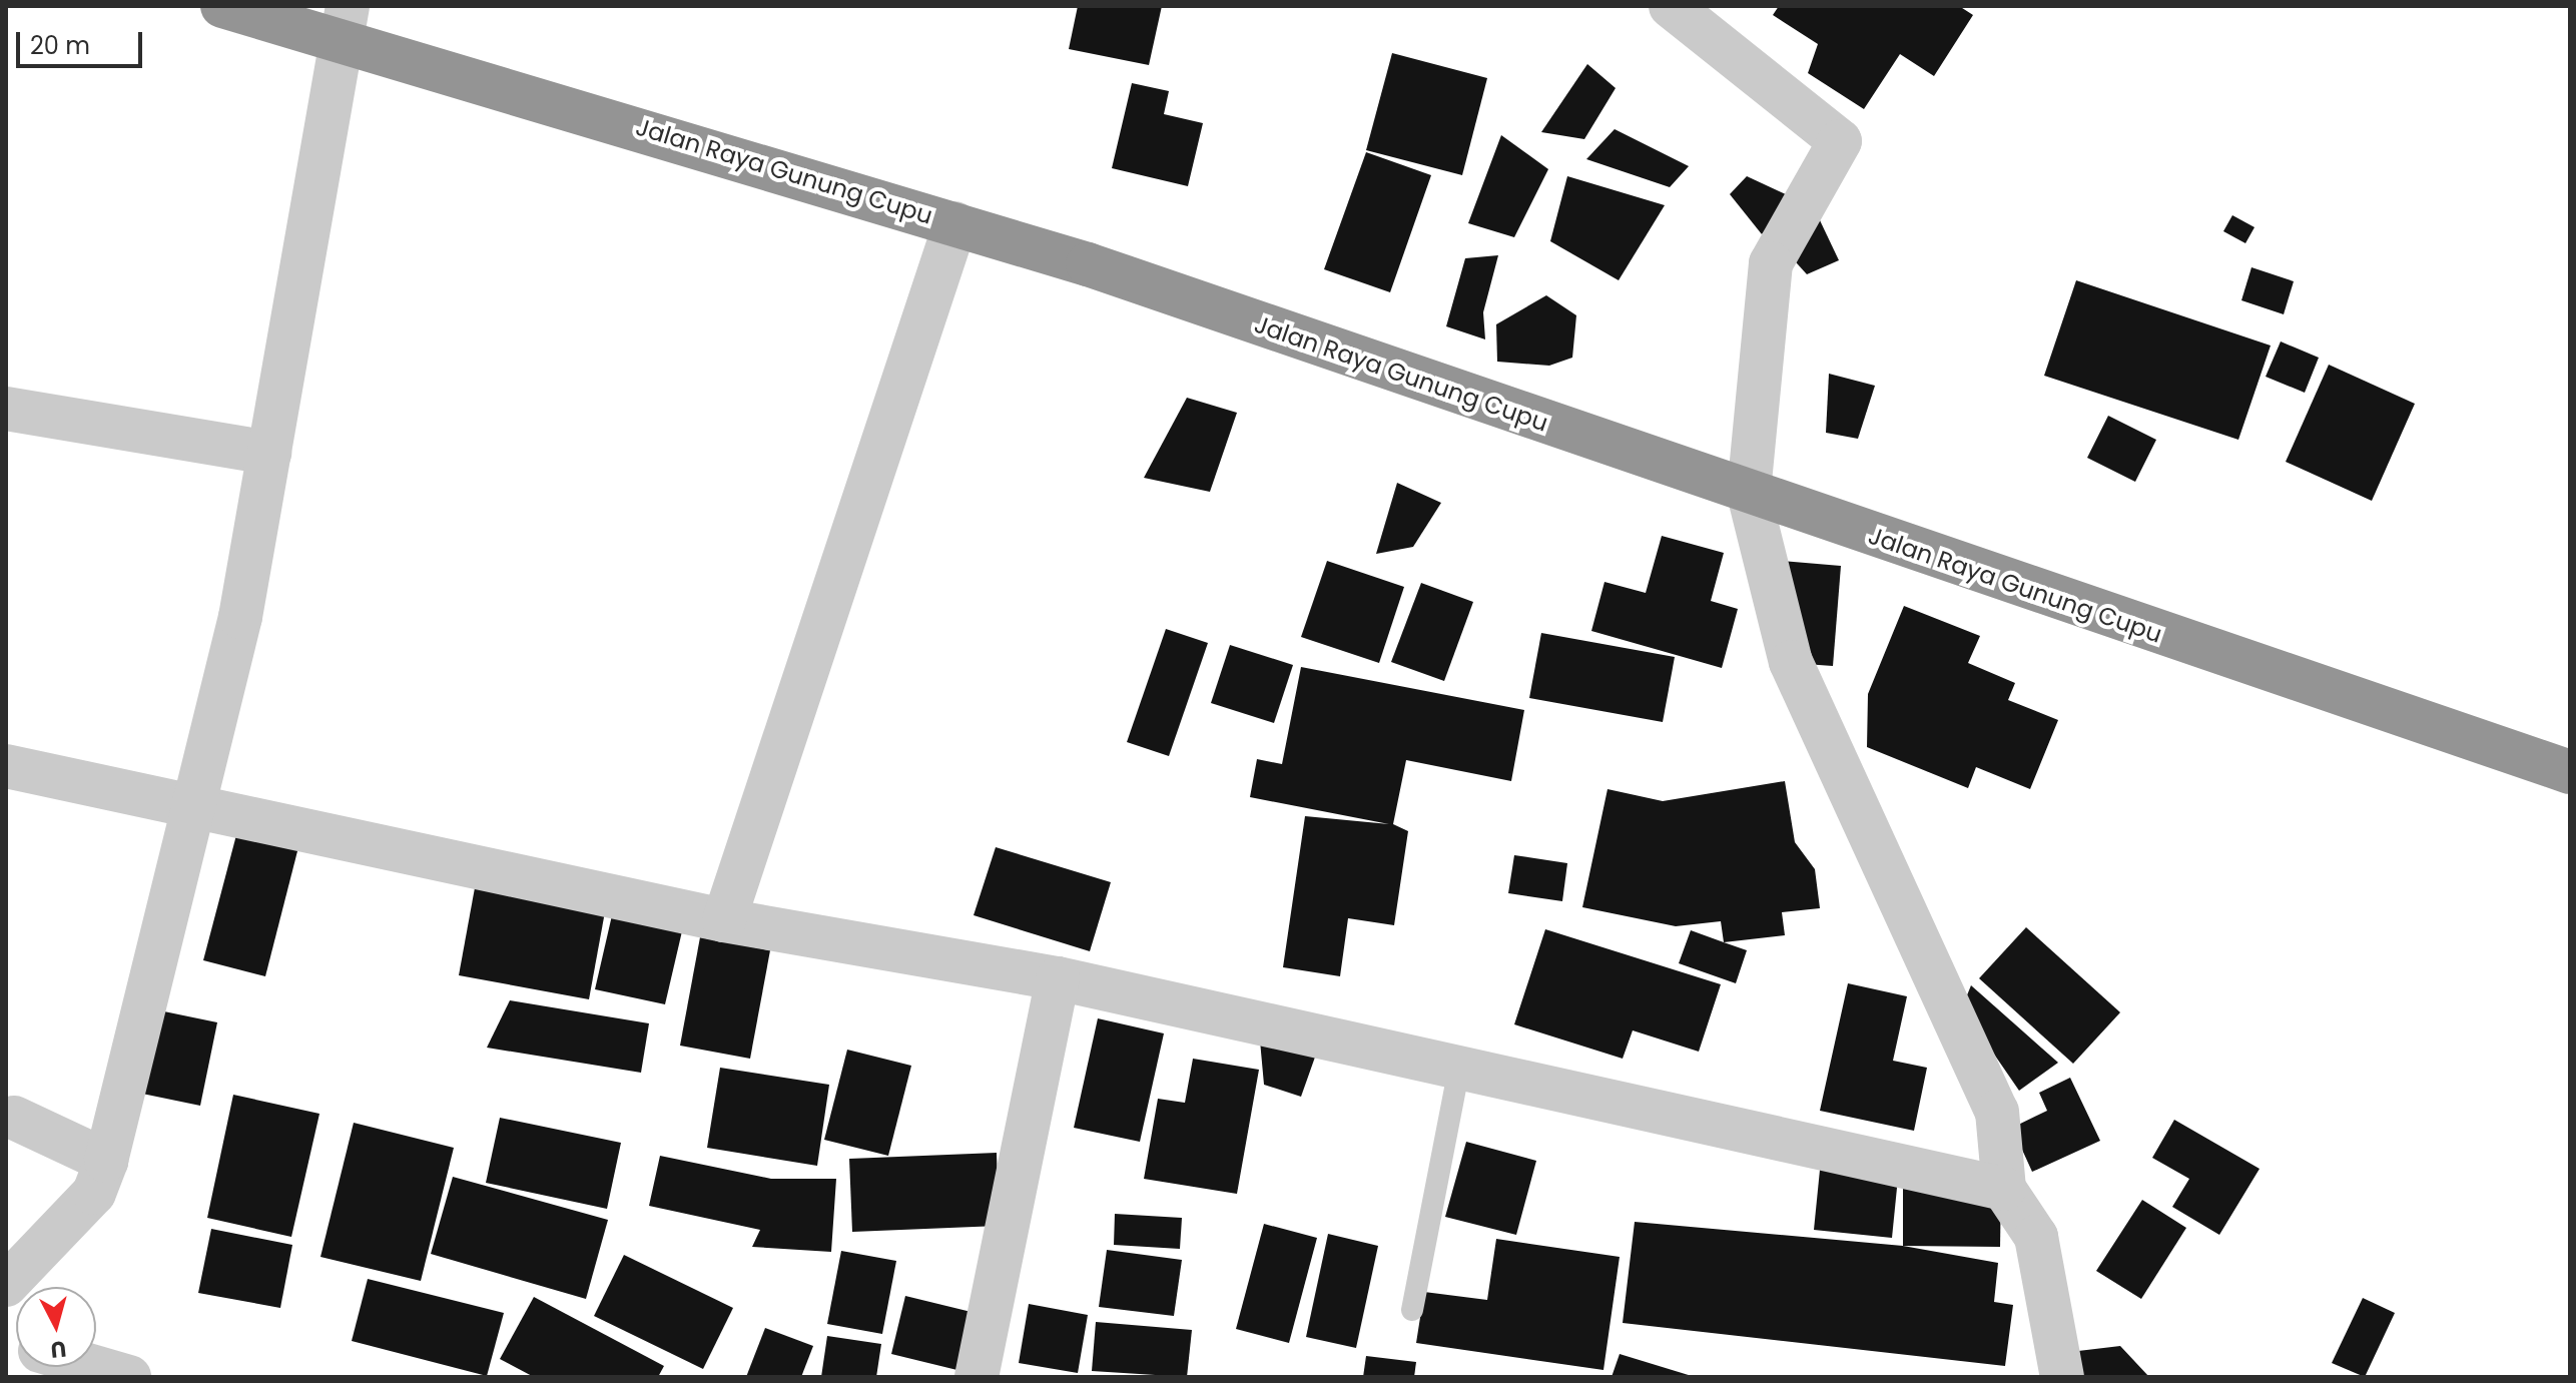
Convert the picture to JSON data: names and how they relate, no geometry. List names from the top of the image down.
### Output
{
  "streets": {
    "highway": ["Jalan Raya Gunung Cupu"]
  },
  "scale_bar": "20 m",
  "north": "bottom"
}
